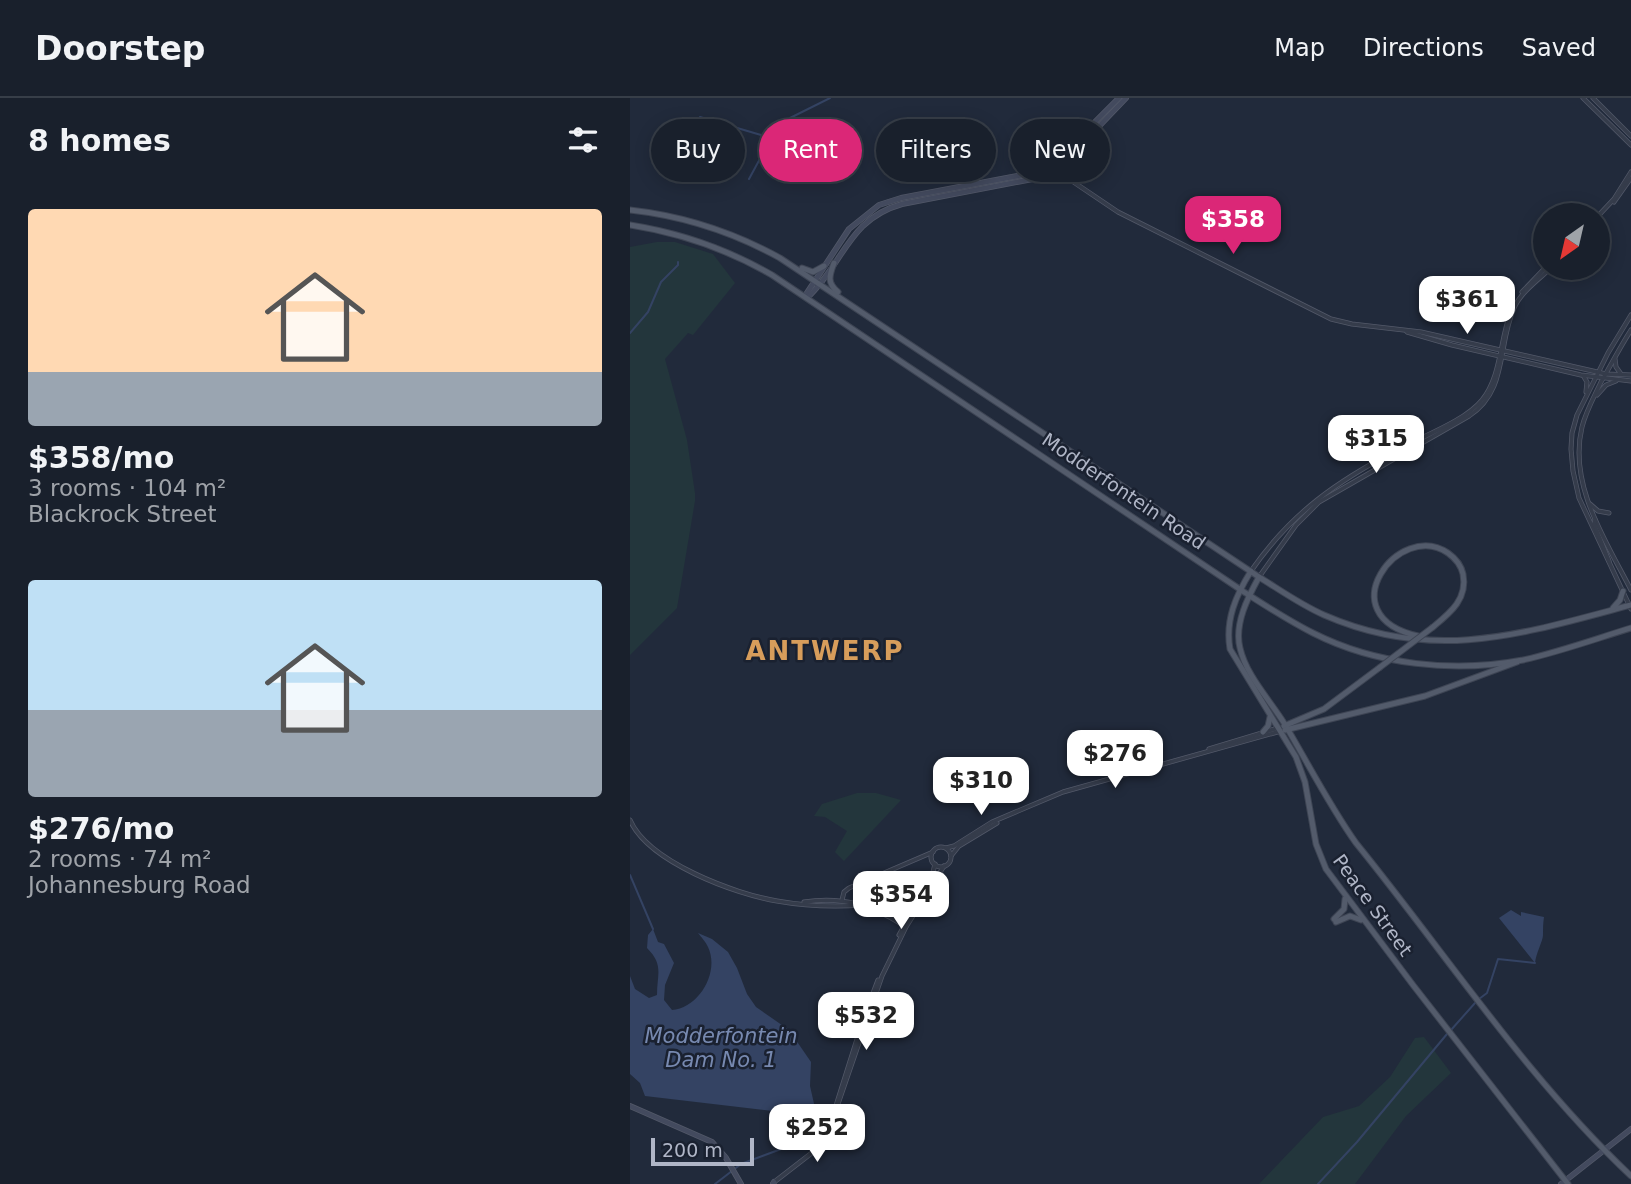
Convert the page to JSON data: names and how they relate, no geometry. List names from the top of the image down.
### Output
{
  "streets": {
    "main road": ["Modderfontein Road", "Peace Street"]
  },
  "crossings": [
    ["Modderfontein Road", "Peace Street"]
  ],
  "districts": ["ANTWERP"],
  "water": ["Modderfontein Dam No. 1"],
  "scale_bar": "200 m",
  "north": "bottom left",
  "page": {
    "header": "Doorstep",
    "nav": ["Map", "Directions", "Saved"],
    "heading": "8 homes",
    "chip": [
      "Buy",
      "Rent",
      "Filters",
      "New"
    ],
    "list": [
      {
        "name": "$358/mo",
        "note": "3 rooms · 104 m² · Blackrock Street"
      },
      {
        "name": "$276/mo",
        "note": "2 rooms · 74 m² · Johannesburg Road"
      }
    ],
    "price": [
      "$358",
      "$361",
      "$315",
      "$276",
      "$310",
      "$354",
      "$532",
      "$252"
    ],
    "scale": "200 m"
  }
}
